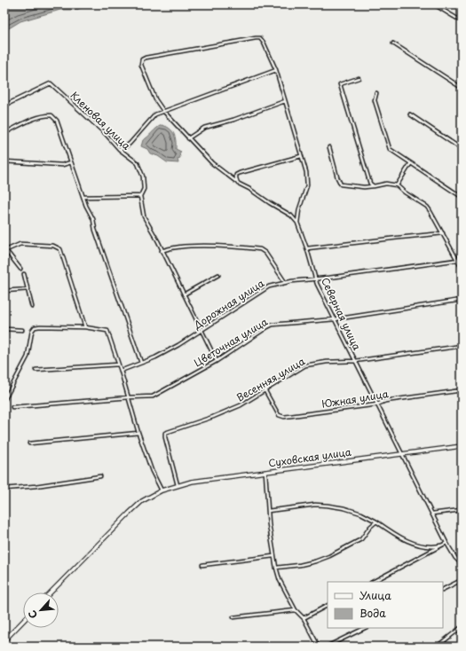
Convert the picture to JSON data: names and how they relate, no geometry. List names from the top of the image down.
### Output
{
  "streets": {
    "street": [
      "Кленовая улица",
      "Дорожная улица",
      "Северная улица",
      "Цветочная улица",
      "Весенняя улица",
      "Южная улица",
      "Суховская улица"
    ]
  },
  "crossings": [
    ["Кленовая улица", "Дорожная улица"],
    ["Кленовая улица", "Цветочная улица"],
    ["Дорожная улица", "Северная улица"],
    ["Северная улица", "Цветочная улица"],
    ["Северная улица", "Весенняя улица"],
    ["Северная улица", "Южная улица"],
    ["Северная улица", "Суховская улица"],
    ["Весенняя улица", "Южная улица"],
    ["Весенняя улица", "Суховская улица"]
  ],
  "legend": ["Улица", "Вода"],
  "north": "bottom left"
}
